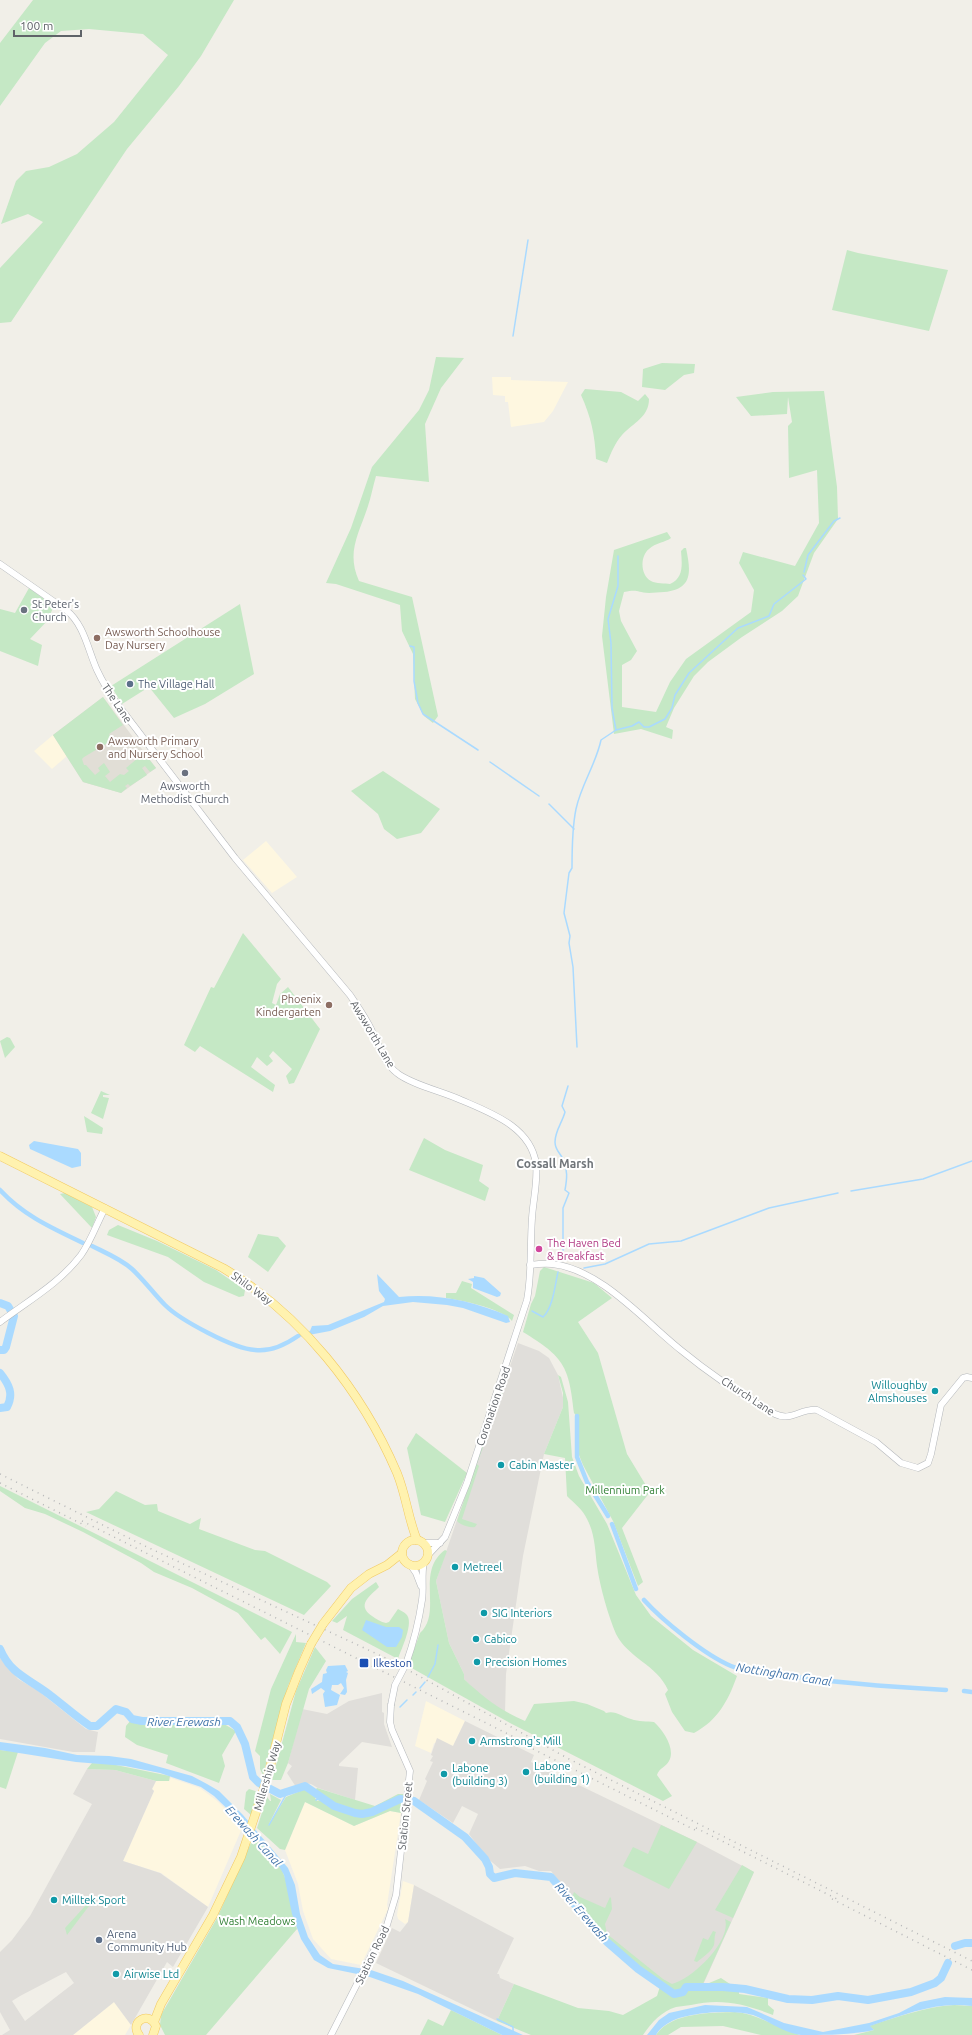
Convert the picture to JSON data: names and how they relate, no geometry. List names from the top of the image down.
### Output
{
  "streets": {
    "main road": ["Shilo Way", "Millership Way"],
    "street": [
      "The Lane",
      "Awsworth Lane",
      "Church Lane",
      "Coronation Road",
      "Station Street",
      "Station Road"
    ]
  },
  "crossings": [
    ["The Lane", "Awsworth Lane"],
    ["Awsworth Lane", "Church Lane"],
    ["Awsworth Lane", "Coronation Road"],
    ["Shilo Way", "Coronation Road"],
    ["Shilo Way", "Millership Way"],
    ["Church Lane", "Coronation Road"],
    ["Coronation Road", "Millership Way"],
    ["Station Street", "Station Road"]
  ],
  "districts": ["Cossall Marsh"],
  "water": ["Nottingham Canal", "River Erewash", "Erewash Canal"],
  "parks": ["Millennium Park", "Wash Meadows"],
  "places": {
    "other": [
      "St Peter's Church",
      "Awsworth Schoolhouse Day Nursery",
      "The Village Hall",
      "Awsworth Primary and Nursery School",
      "Awsworth Methodist Church",
      "Phoenix Kindergarten",
      "The Haven Bed & Breakfast",
      "Willoughby Almshouses",
      "Cabin Master",
      "Metreel",
      "SIG Interiors",
      "Cabico",
      "Precision Homes",
      "Armstrong's Mill",
      "Labone (building 1)",
      "Labone (building 3)",
      "Milltek Sport",
      "Arena Community Hub",
      "Airwise Ltd"
    ],
    "transit": ["Ilkeston"]
  },
  "scale_bar": "100 m"
}
